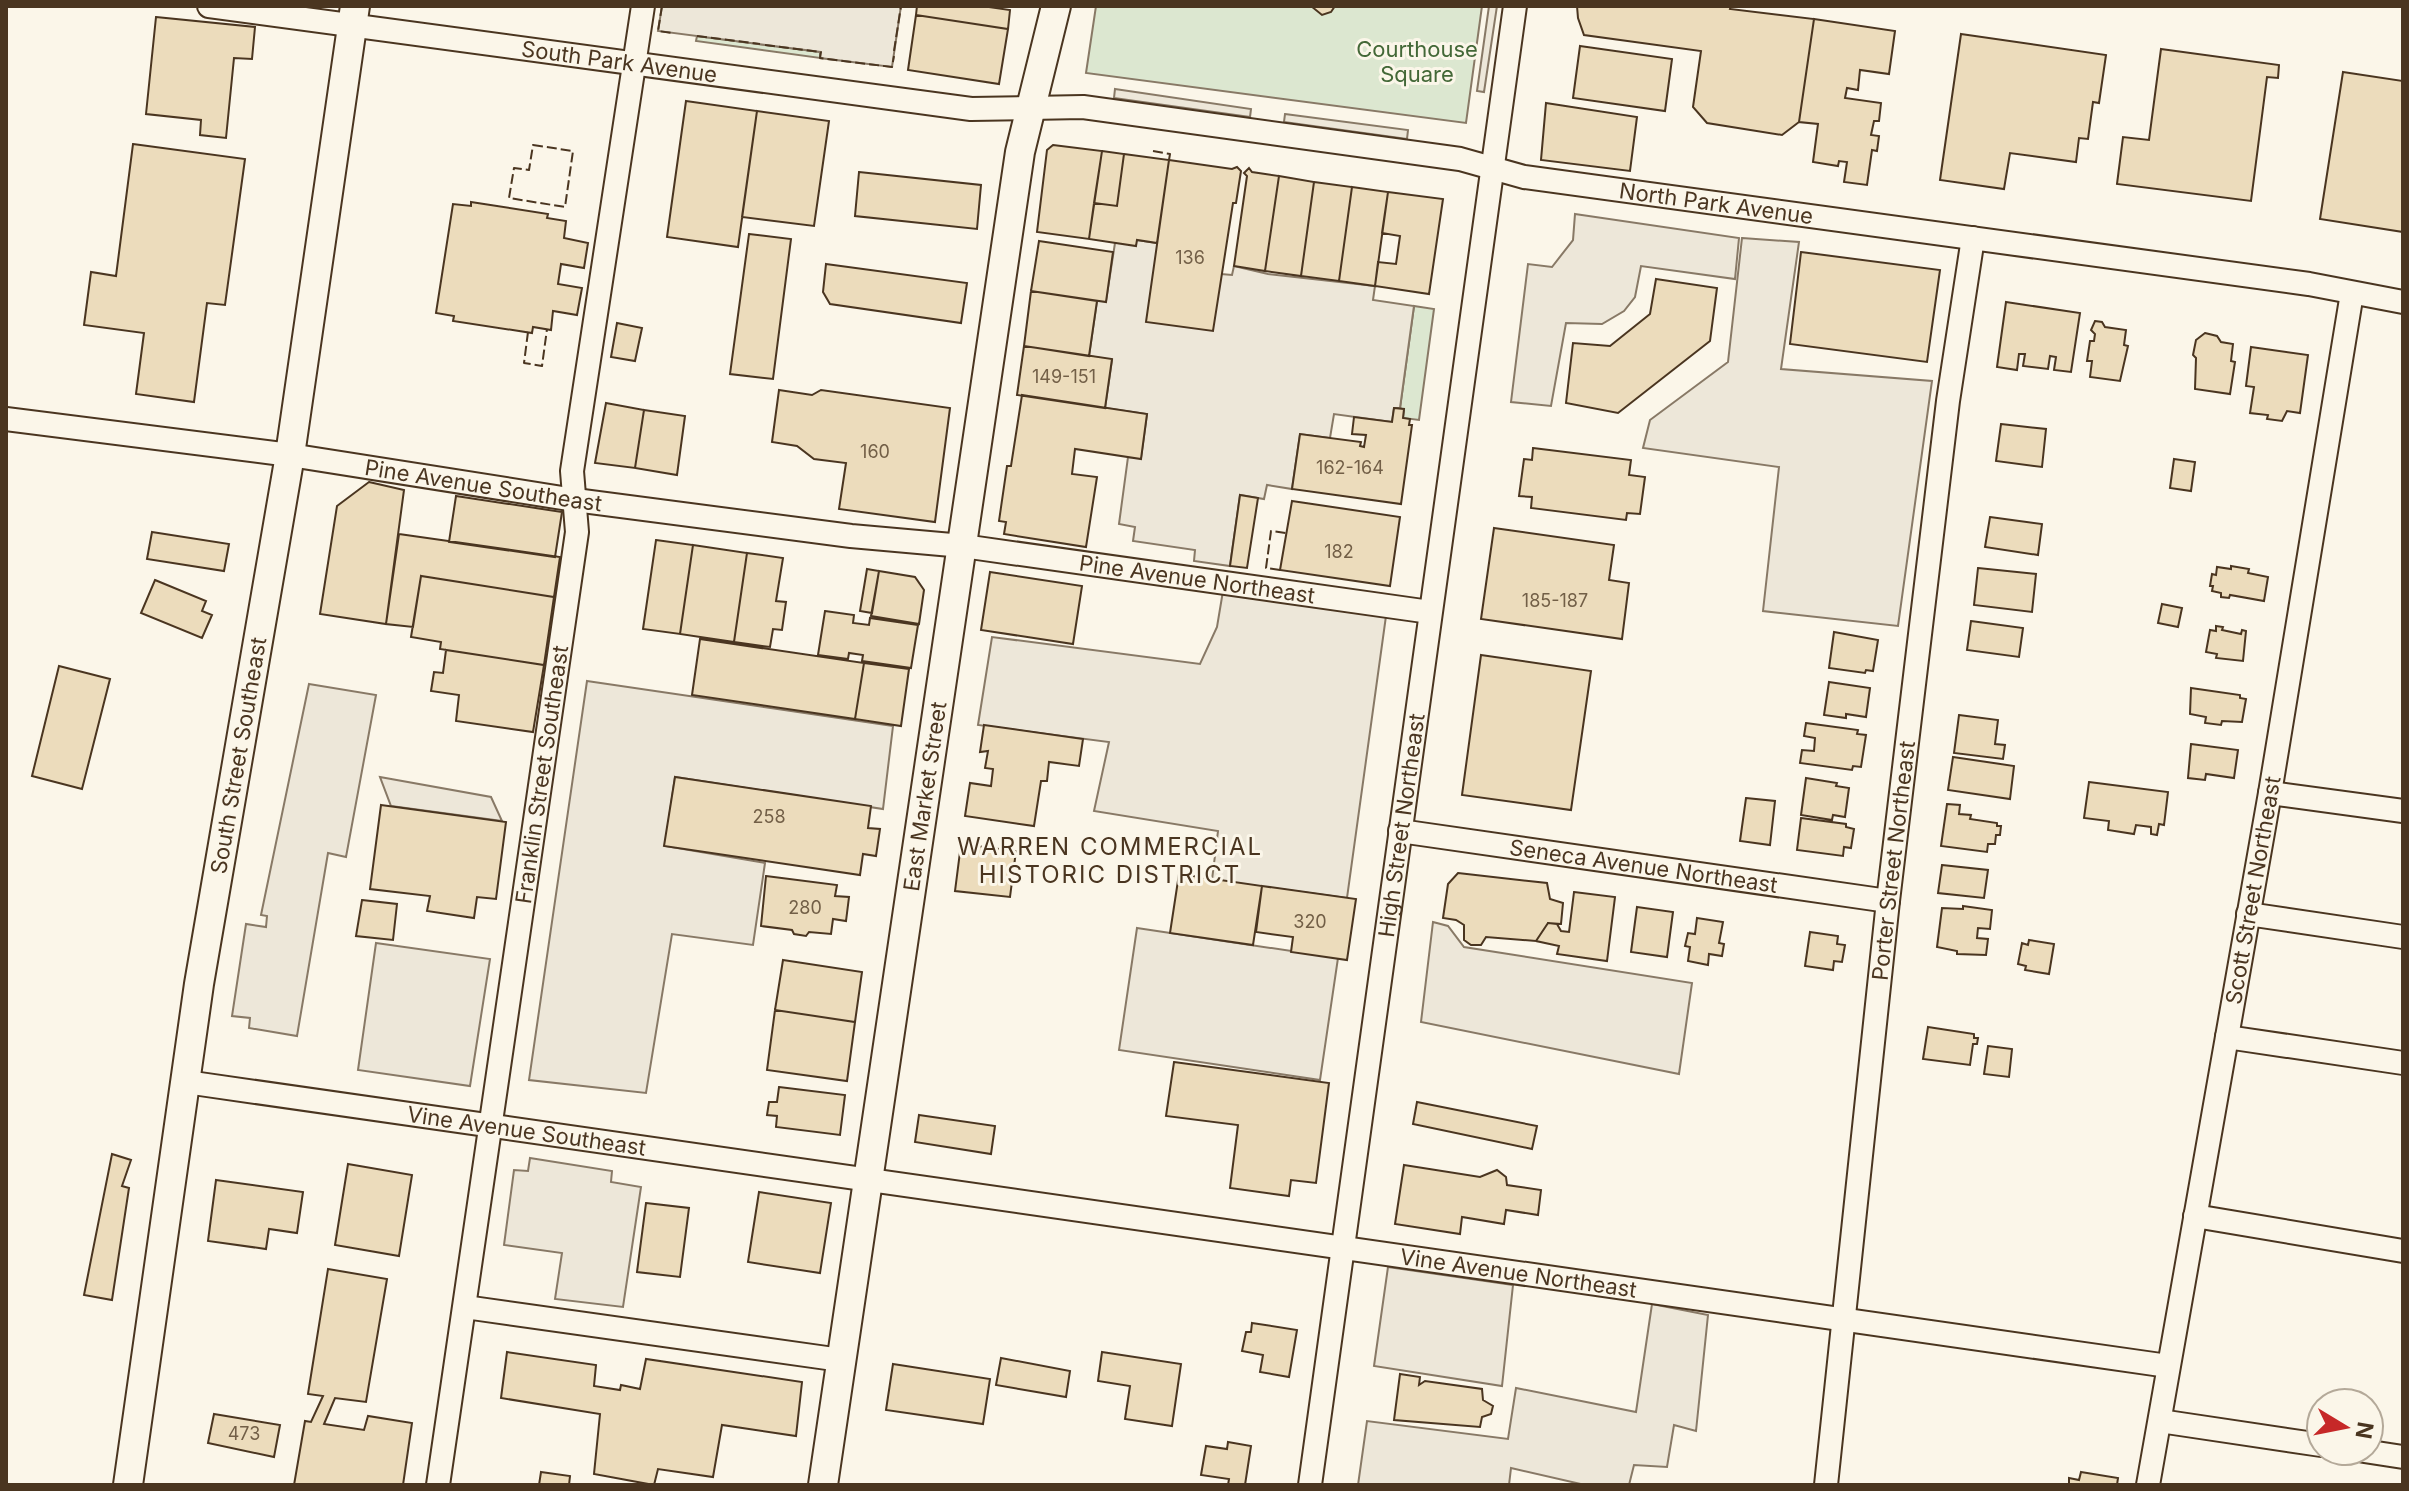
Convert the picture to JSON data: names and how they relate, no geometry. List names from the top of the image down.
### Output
{
  "streets": {
    "main road": ["South Street Southeast", "East Market Street"],
    "street": [
      "South Park Avenue",
      "North Park Avenue",
      "Pine Avenue Southeast",
      "Pine Avenue Northeast",
      "Franklin Street Southeast",
      "High Street Northeast",
      "Porter Street Northeast",
      "Seneca Avenue Northeast",
      "Scott Street Northeast",
      "Vine Avenue Southeast",
      "Vine Avenue Northeast"
    ]
  },
  "crossings": [
    ["South Park Avenue", "North Park Avenue"],
    ["South Park Avenue", "South Street Southeast"],
    ["South Park Avenue", "Franklin Street Southeast"],
    ["South Park Avenue", "East Market Street"],
    ["North Park Avenue", "East Market Street"],
    ["North Park Avenue", "High Street Northeast"],
    ["North Park Avenue", "Porter Street Northeast"],
    ["North Park Avenue", "Scott Street Northeast"],
    ["Pine Avenue Southeast", "Pine Avenue Northeast"],
    ["Pine Avenue Southeast", "South Street Southeast"],
    ["Pine Avenue Southeast", "Franklin Street Southeast"],
    ["Pine Avenue Southeast", "East Market Street"],
    ["Pine Avenue Northeast", "East Market Street"],
    ["Pine Avenue Northeast", "High Street Northeast"],
    ["South Street Southeast", "Vine Avenue Southeast"],
    ["Franklin Street Southeast", "Vine Avenue Southeast"],
    ["East Market Street", "Vine Avenue Southeast"],
    ["East Market Street", "Vine Avenue Northeast"],
    ["High Street Northeast", "Seneca Avenue Northeast"],
    ["High Street Northeast", "Vine Avenue Northeast"],
    ["Porter Street Northeast", "Seneca Avenue Northeast"],
    ["Porter Street Northeast", "Vine Avenue Northeast"],
    ["Scott Street Northeast", "Vine Avenue Northeast"],
    ["Vine Avenue Southeast", "Vine Avenue Northeast"]
  ],
  "districts": ["WARREN COMMERCIAL HISTORIC DISTRICT"],
  "parks": ["Courthouse Square"],
  "house_numbers": [
    "136",
    "149-151",
    "160",
    "162-164",
    "182",
    "185-187",
    "258",
    "280",
    "320",
    "473"
  ],
  "north": "right"
}
